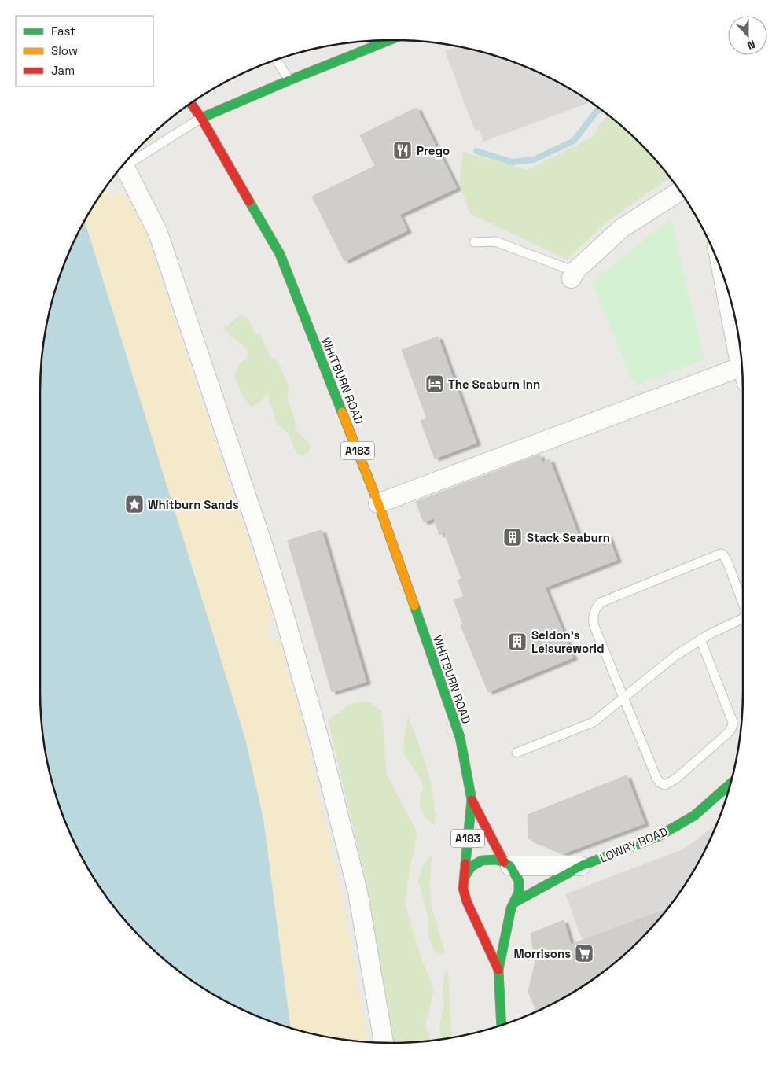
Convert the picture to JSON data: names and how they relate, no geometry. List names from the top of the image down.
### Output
{
  "streets": {
    "main road": ["WHITBURN ROAD", "A183", "LOWRY ROAD"]
  },
  "crossings": [
    ["WHITBURN ROAD", "A183"],
    ["A183", "LOWRY ROAD"]
  ],
  "places": {
    "restaurant": ["Prego"],
    "hotel": ["The Seaburn Inn"],
    "place": ["Whitburn Sands"],
    "building": ["Stack Seaburn", "Seldon’s Leisureworld"],
    "supermarket": ["Morrisons"]
  },
  "legend": ["Fast", "Slow", "Jam"],
  "north": "bottom"
}
